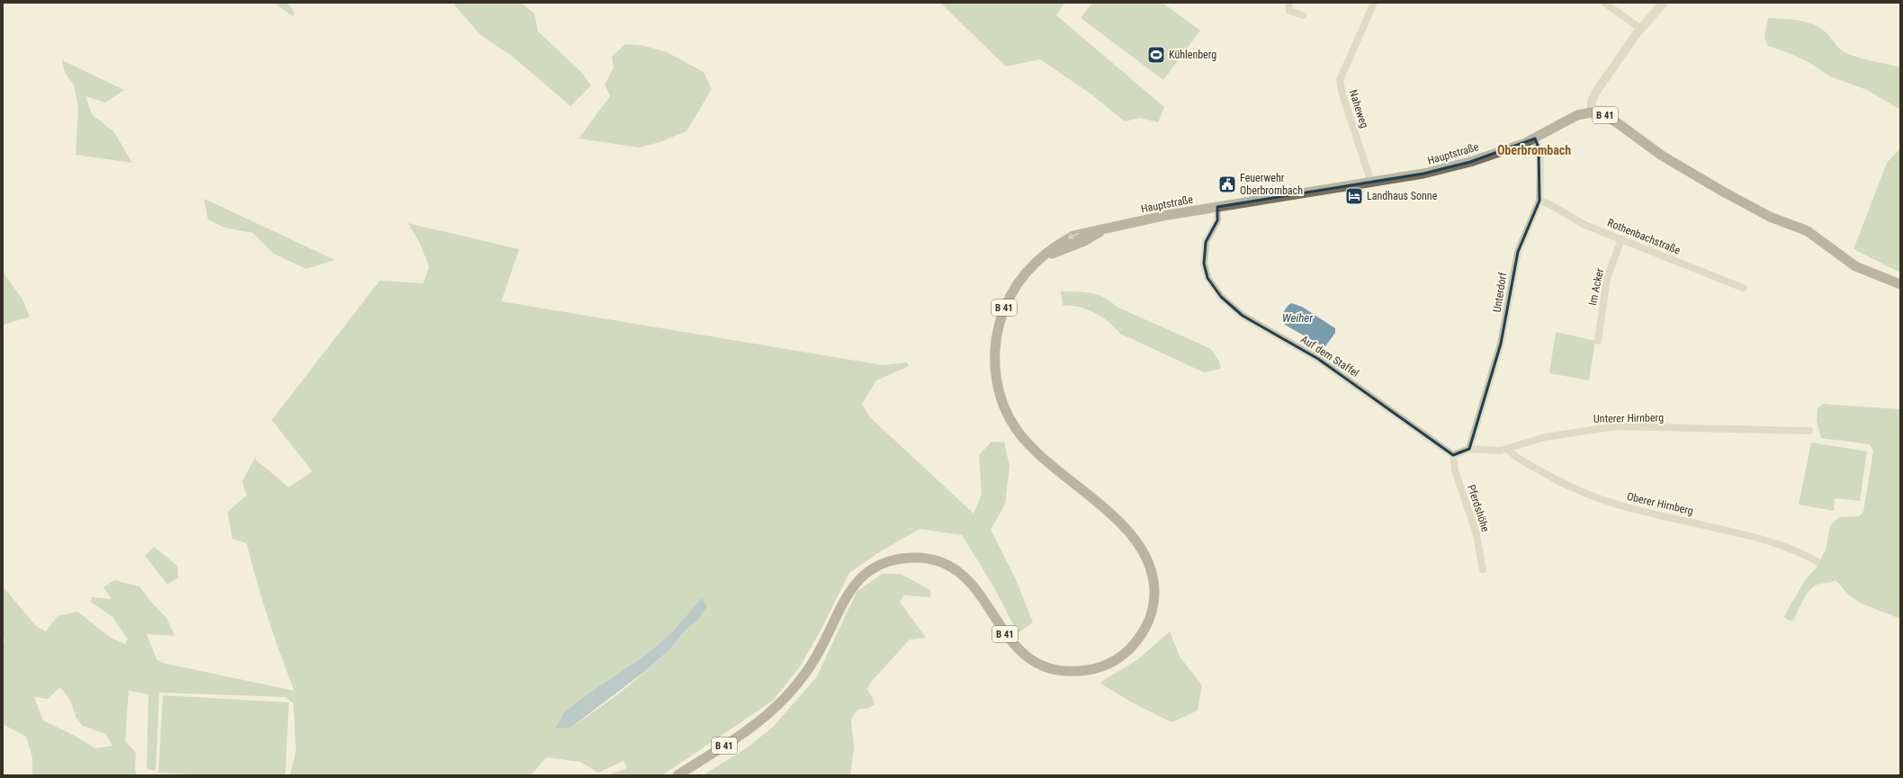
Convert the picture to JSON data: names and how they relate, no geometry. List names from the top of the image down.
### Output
{
  "streets": {
    "main road": ["B 41", "Hauptstraße"],
    "street": [
      "Naheweg",
      "Rothenbachstraße",
      "Im Acker",
      "Unterdorf",
      "Auf dem Staffel",
      "Unterer Hirnberg",
      "Oberer Hirnberg",
      "Pferdshöhe"
    ]
  },
  "crossings": [
    ["Naheweg", "Hauptstraße"],
    ["B 41", "Hauptstraße"],
    ["Hauptstraße", "Unterdorf"],
    ["Hauptstraße", "Auf dem Staffel"],
    ["Rothenbachstraße", "Im Acker"],
    ["Rothenbachstraße", "Unterdorf"],
    ["Unterdorf", "Unterer Hirnberg"],
    ["Auf dem Staffel", "Unterer Hirnberg"],
    ["Auf dem Staffel", "Pferdshöhe"],
    ["Unterer Hirnberg", "Oberer Hirnberg"],
    ["Unterer Hirnberg", "Pferdshöhe"]
  ],
  "districts": ["Oberbrombach"],
  "water": ["Weiher"],
  "places": {
    "sports": ["Kühlenberg"],
    "public building": ["Feuerwehr Oberbrombach"],
    "hotel": ["Landhaus Sonne"]
  }
}
